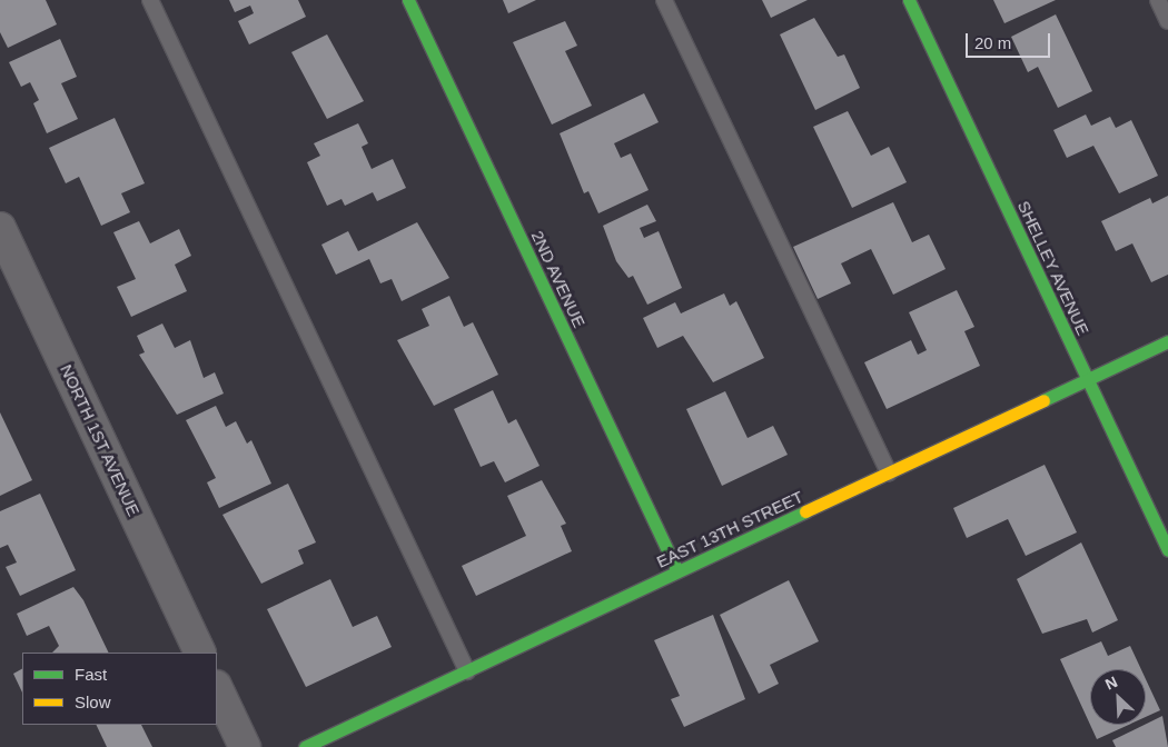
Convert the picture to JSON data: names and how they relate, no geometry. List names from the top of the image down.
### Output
{
  "streets": {
    "street": [
      "SHELLEY AVENUE",
      "2ND AVENUE",
      "NORTH 1ST AVENUE",
      "EAST 13TH STREET"
    ]
  },
  "crossings": [
    ["SHELLEY AVENUE", "EAST 13TH STREET"],
    ["2ND AVENUE", "EAST 13TH STREET"]
  ],
  "legend": ["Fast", "Slow"],
  "scale_bar": "20 m",
  "north": "top left"
}
